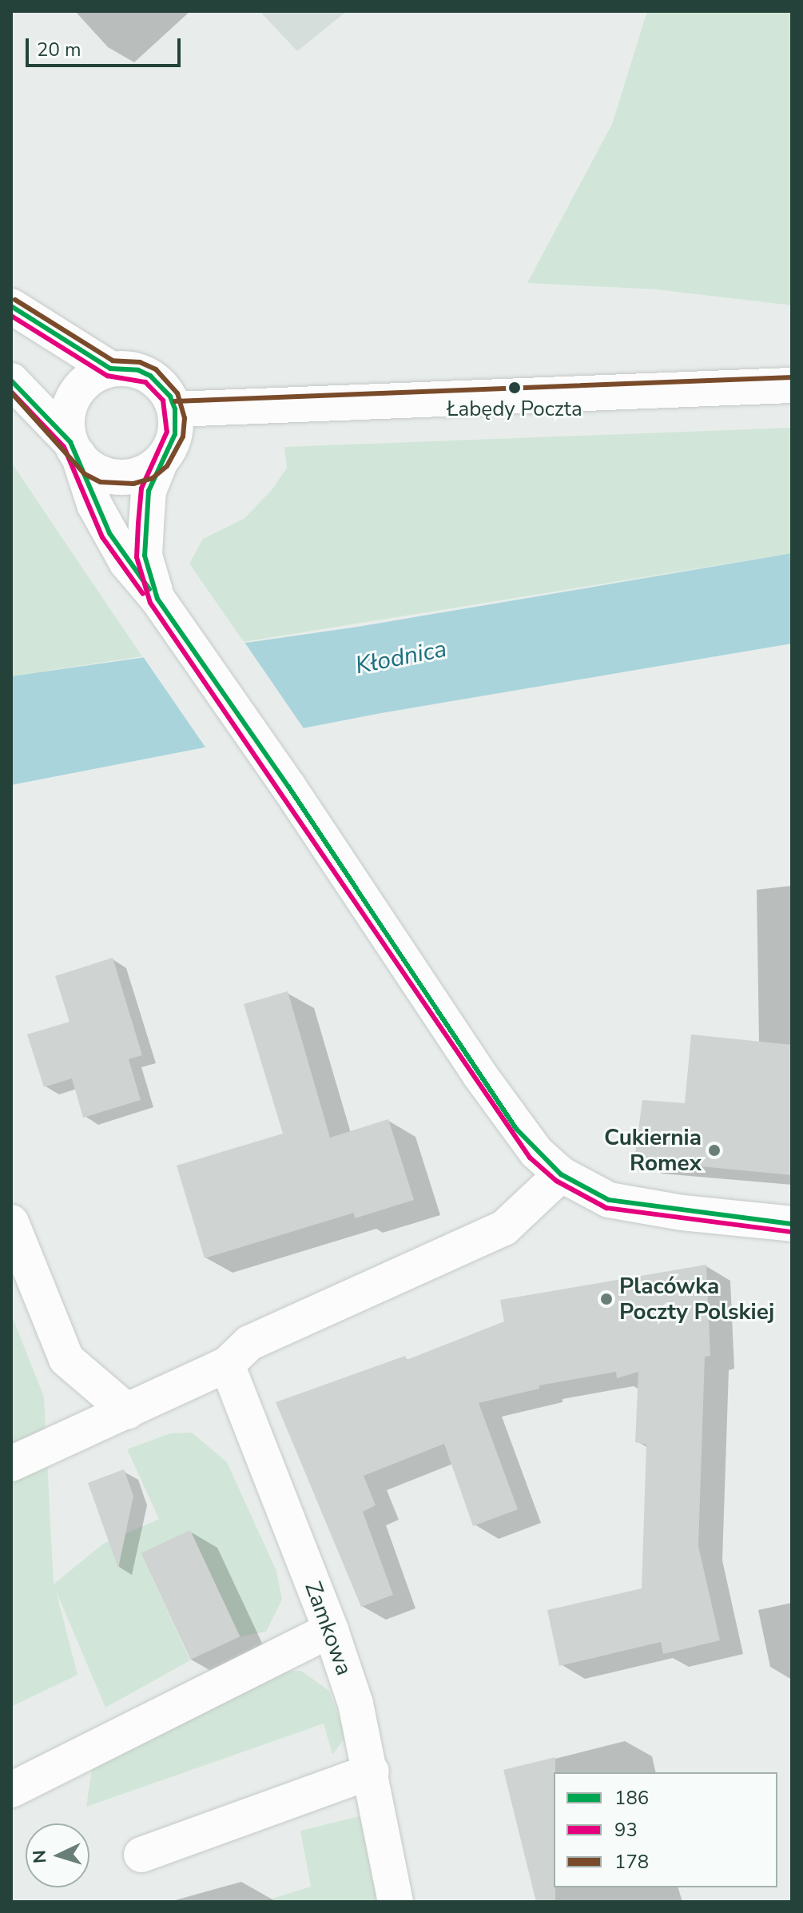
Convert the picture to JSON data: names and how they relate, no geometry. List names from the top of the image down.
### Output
{
  "streets": {
    "street": ["Zamkowa"]
  },
  "water": ["Kłodnica"],
  "places": ["Łabędy Poczta", "Cukiernia Romex", "Placówka Poczty Polskiej"],
  "lines": ["transit line 178", "transit line 186", "transit line 93"],
  "legend": ["186", "93", "178"],
  "scale_bar": "20 m",
  "north": "left"
}
